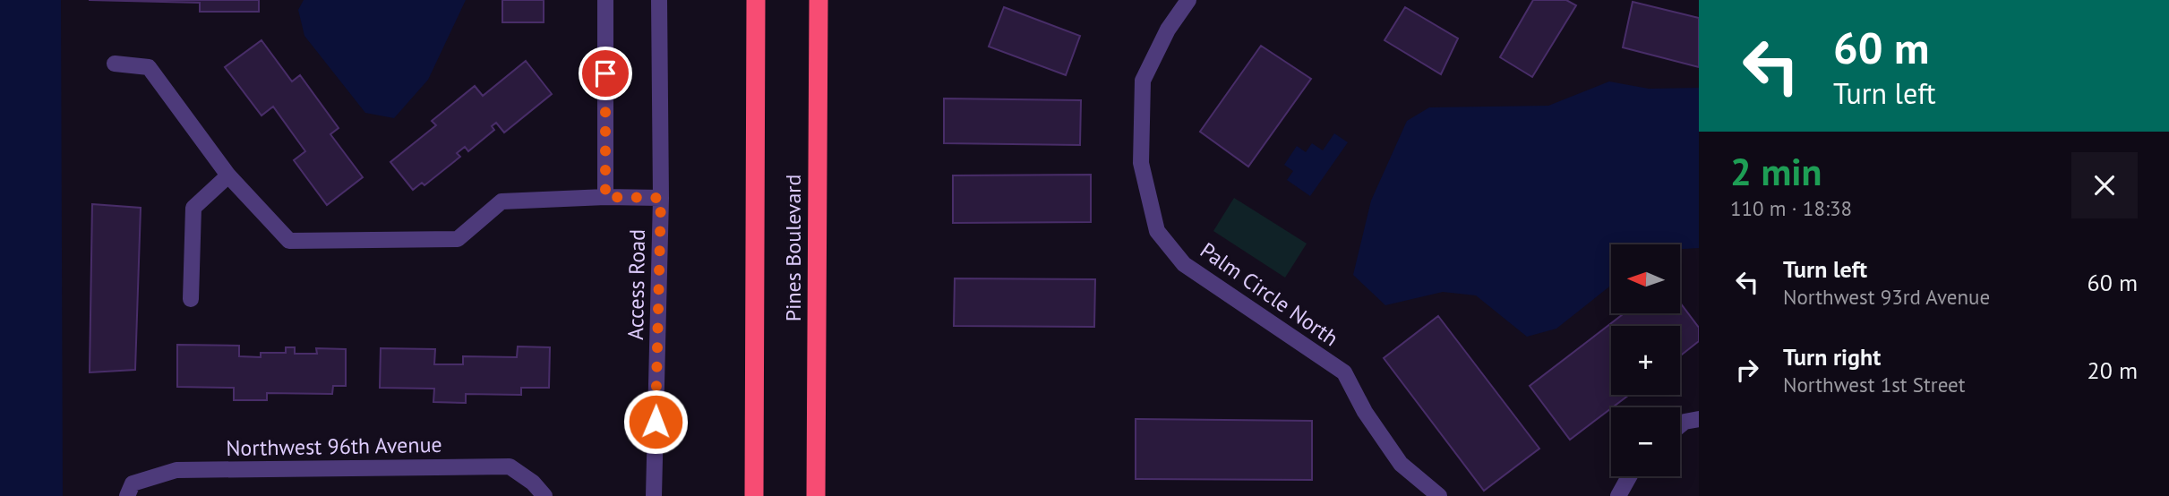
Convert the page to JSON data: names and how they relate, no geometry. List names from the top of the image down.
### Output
{
  "streets": {
    "highway": ["Pines Boulevard"],
    "street": ["Access Road", "Palm Circle North", "Northwest 96th Avenue"]
  },
  "north": "left",
  "page": {
    "turn": ["60 m", "Turn left"],
    "heading": ["2 min", "110 m · 18:38"],
    "list": [
      {
        "name": "Turn left",
        "note": "Northwest 93rd Avenue",
        "value": "60 m"
      },
      {
        "name": "Turn right",
        "note": "Northwest 1st Street",
        "value": "20 m"
      }
    ],
    "map_buttons": ["+", "−"]
  }
}
